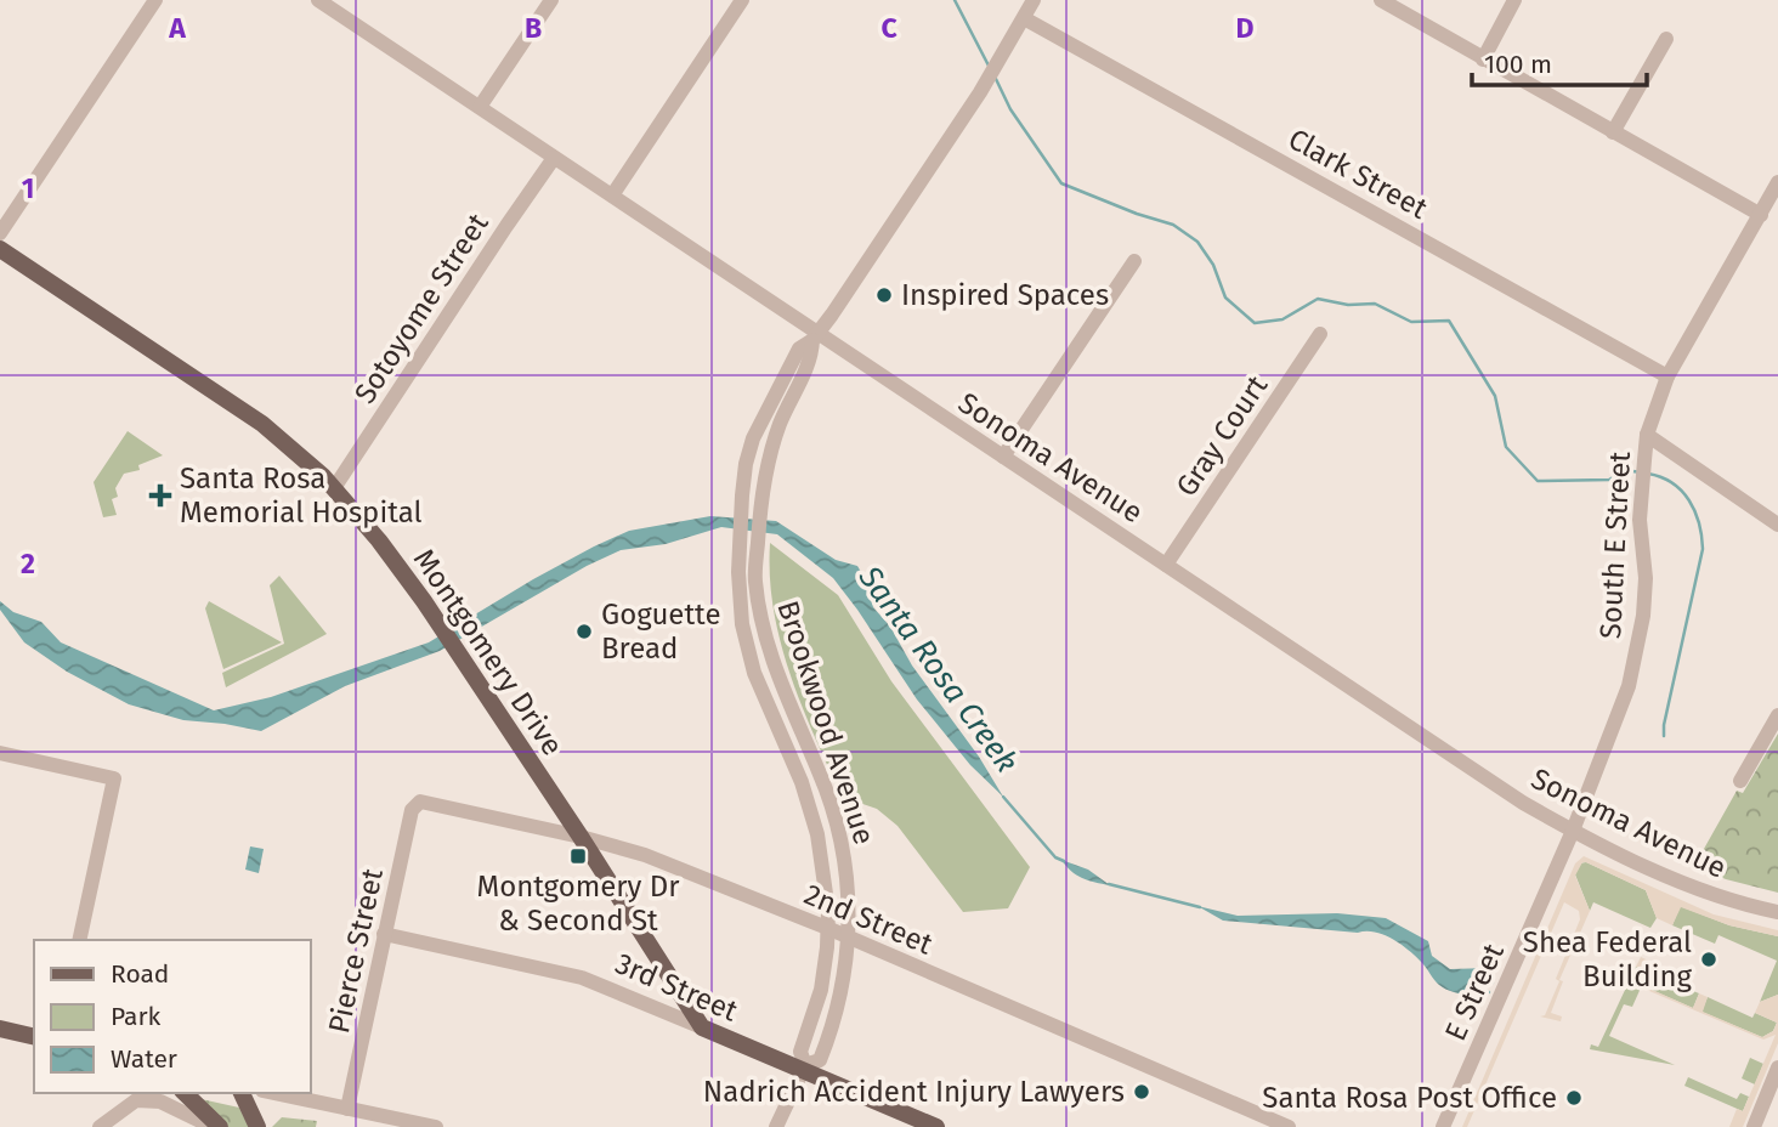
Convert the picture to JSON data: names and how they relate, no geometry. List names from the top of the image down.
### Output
{
  "streets": {
    "main road": ["Montgomery Drive", "3rd Street"],
    "street": [
      "Clark Street",
      "Sotoyome Street",
      "Gray Court",
      "Sonoma Avenue",
      "South E Street",
      "Brookwood Avenue",
      "2nd Street",
      "Pierce Street",
      "E Street"
    ]
  },
  "crossings": [
    ["Clark Street", "South E Street"],
    ["Clark Street", "Brookwood Avenue"],
    ["Sotoyome Street", "Sonoma Avenue"],
    ["Sotoyome Street", "Montgomery Drive"],
    ["Gray Court", "Sonoma Avenue"],
    ["Sonoma Avenue", "South E Street"],
    ["Sonoma Avenue", "Brookwood Avenue"],
    ["Sonoma Avenue", "E Street"],
    ["South E Street", "E Street"],
    ["Montgomery Drive", "2nd Street"],
    ["Montgomery Drive", "3rd Street"],
    ["Brookwood Avenue", "2nd Street"],
    ["Brookwood Avenue", "3rd Street"],
    ["2nd Street", "Pierce Street"],
    ["Pierce Street", "3rd Street"]
  ],
  "water": ["Santa Rosa Creek"],
  "places": {
    "other": [
      "Inspired Spaces",
      "Goguette Bread",
      "Shea Federal Building",
      "Nadrich Accident Injury Lawyers",
      "Santa Rosa Post Office"
    ],
    "health": ["Santa Rosa Memorial Hospital"],
    "transit": ["Montgomery Dr & Second St"]
  },
  "legend": ["Road", "Park", "Water"],
  "scale_bar": "100 m",
  "grid": {
    "columns": [
      "A",
      "B",
      "C",
      "D"
    ],
    "rows": ["1", "2"]
  }
}
